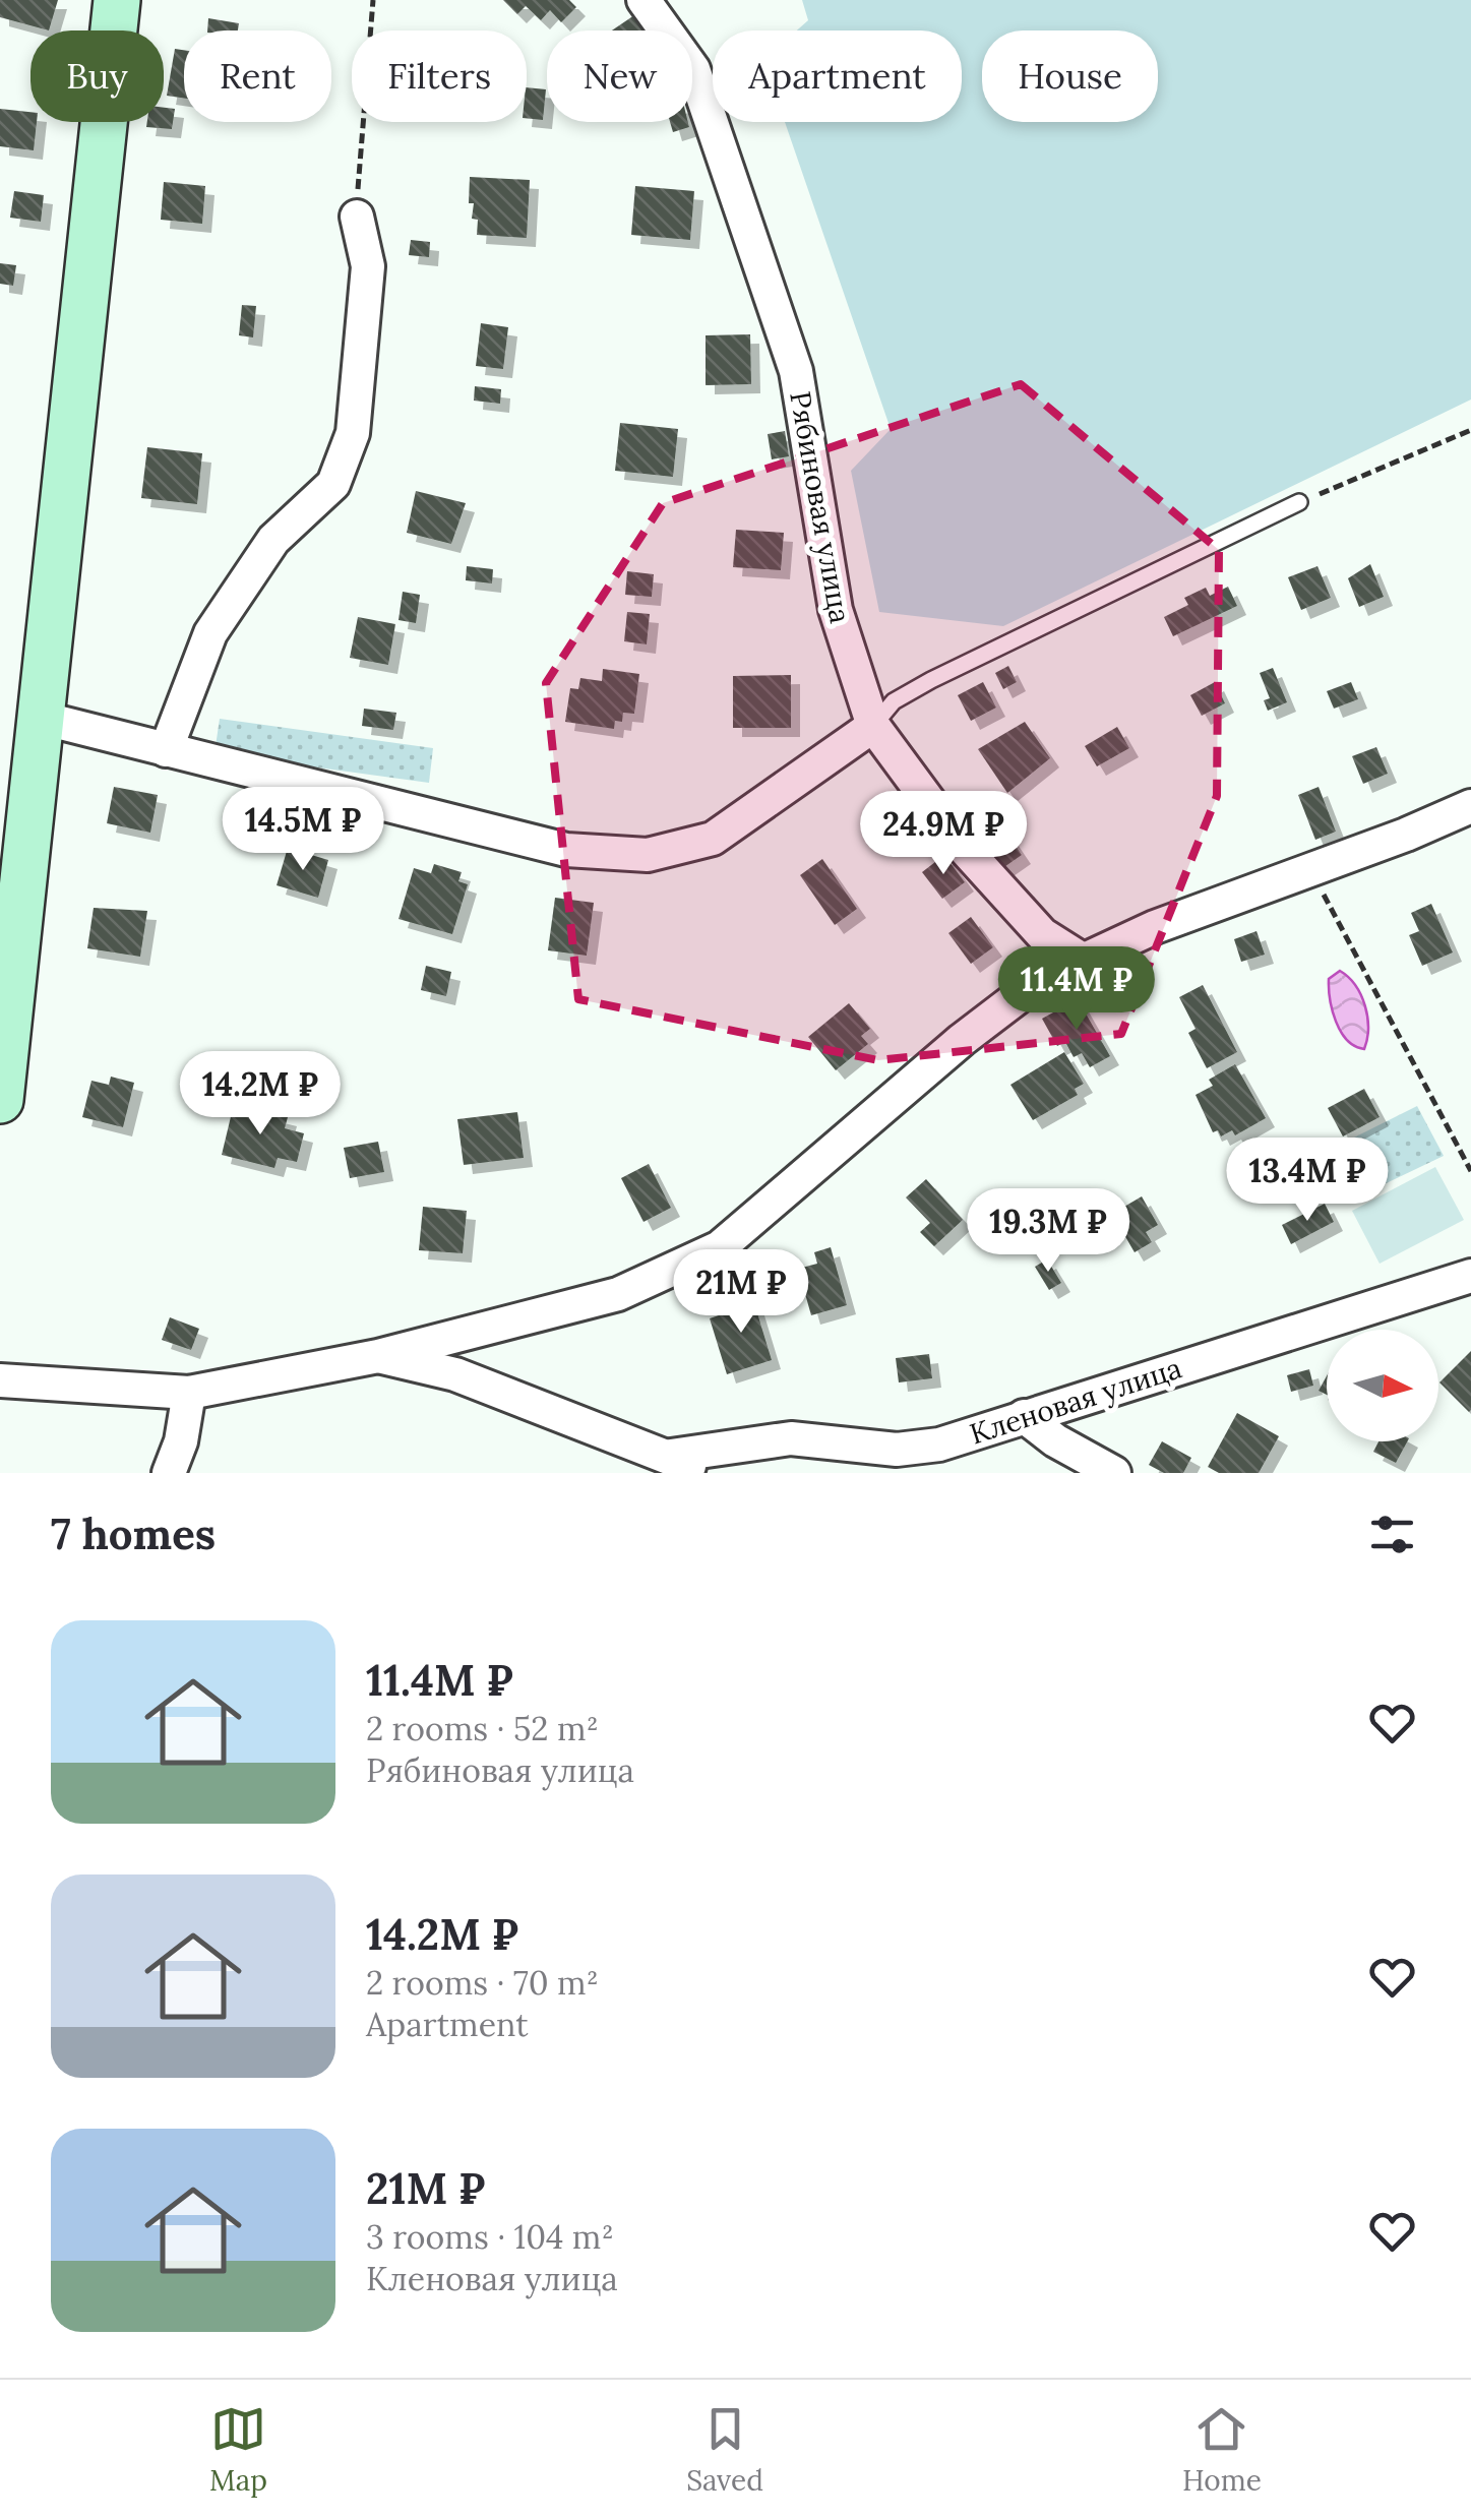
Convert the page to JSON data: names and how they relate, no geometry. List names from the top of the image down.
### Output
{
  "streets": {
    "street": ["Рябиновая улица", "Кленовая улица"]
  },
  "north": "right",
  "page": {
    "chip": [
      "Buy",
      "Rent",
      "Filters",
      "New",
      "Apartment",
      "House"
    ],
    "price": [
      "14.5M ₽",
      "24.9M ₽",
      "11.4M ₽",
      "14.2M ₽",
      "13.4M ₽",
      "19.3M ₽",
      "21M ₽"
    ],
    "heading": "7 homes",
    "list": [
      {
        "name": "11.4M ₽",
        "note": "2 rooms · 52 m² · Рябиновая улица"
      },
      {
        "name": "14.2M ₽",
        "note": "2 rooms · 70 m² · Apartment"
      },
      {
        "name": "21M ₽",
        "note": "3 rooms · 104 m² · Кленовая улица"
      }
    ],
    "tabs": ["Map", "Saved", "Home"]
  }
}
